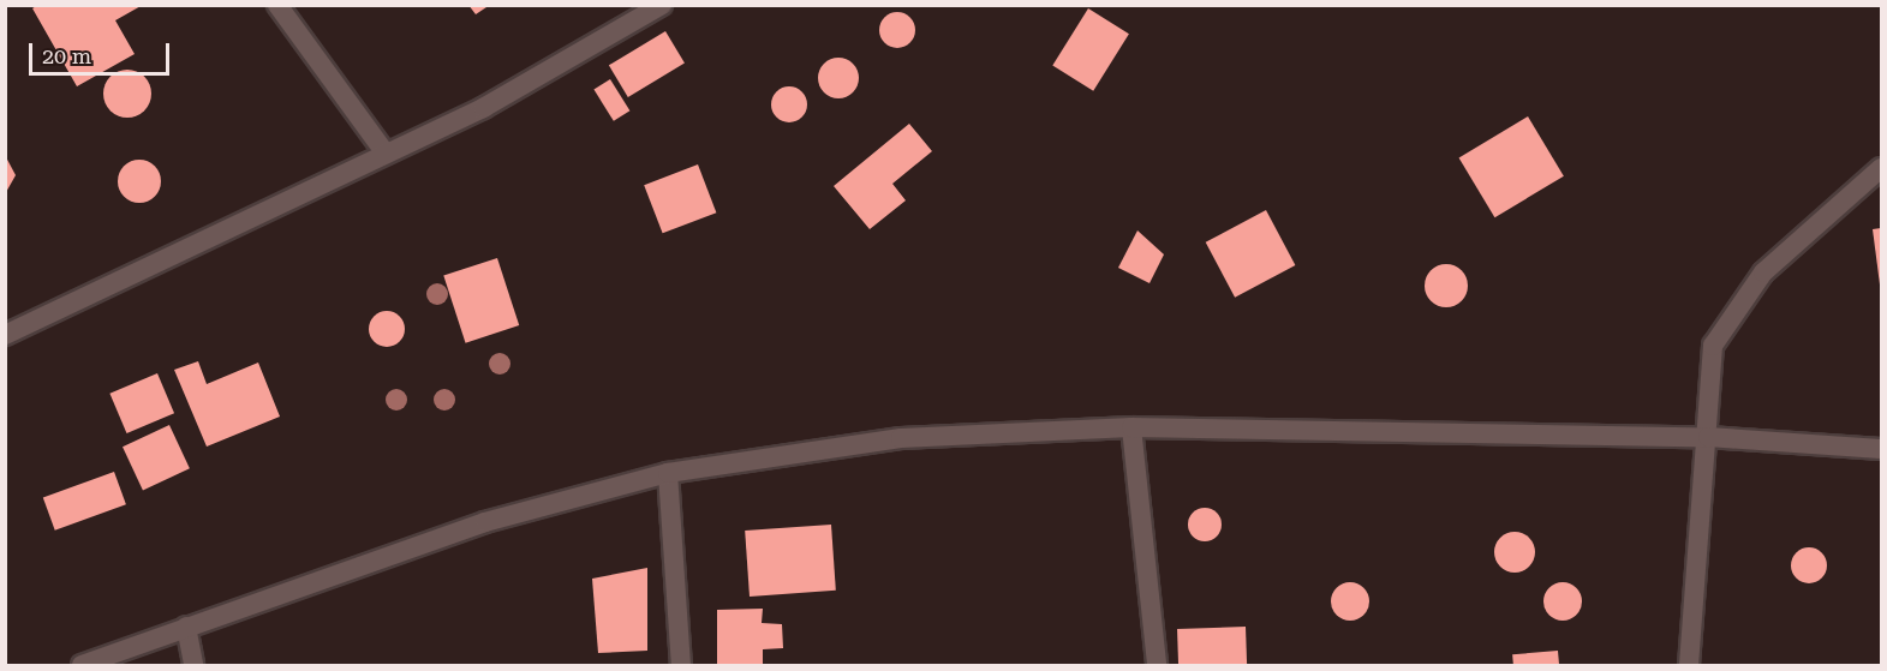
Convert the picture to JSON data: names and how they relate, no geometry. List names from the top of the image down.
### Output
{
  "scale_bar": "20 m"
}
